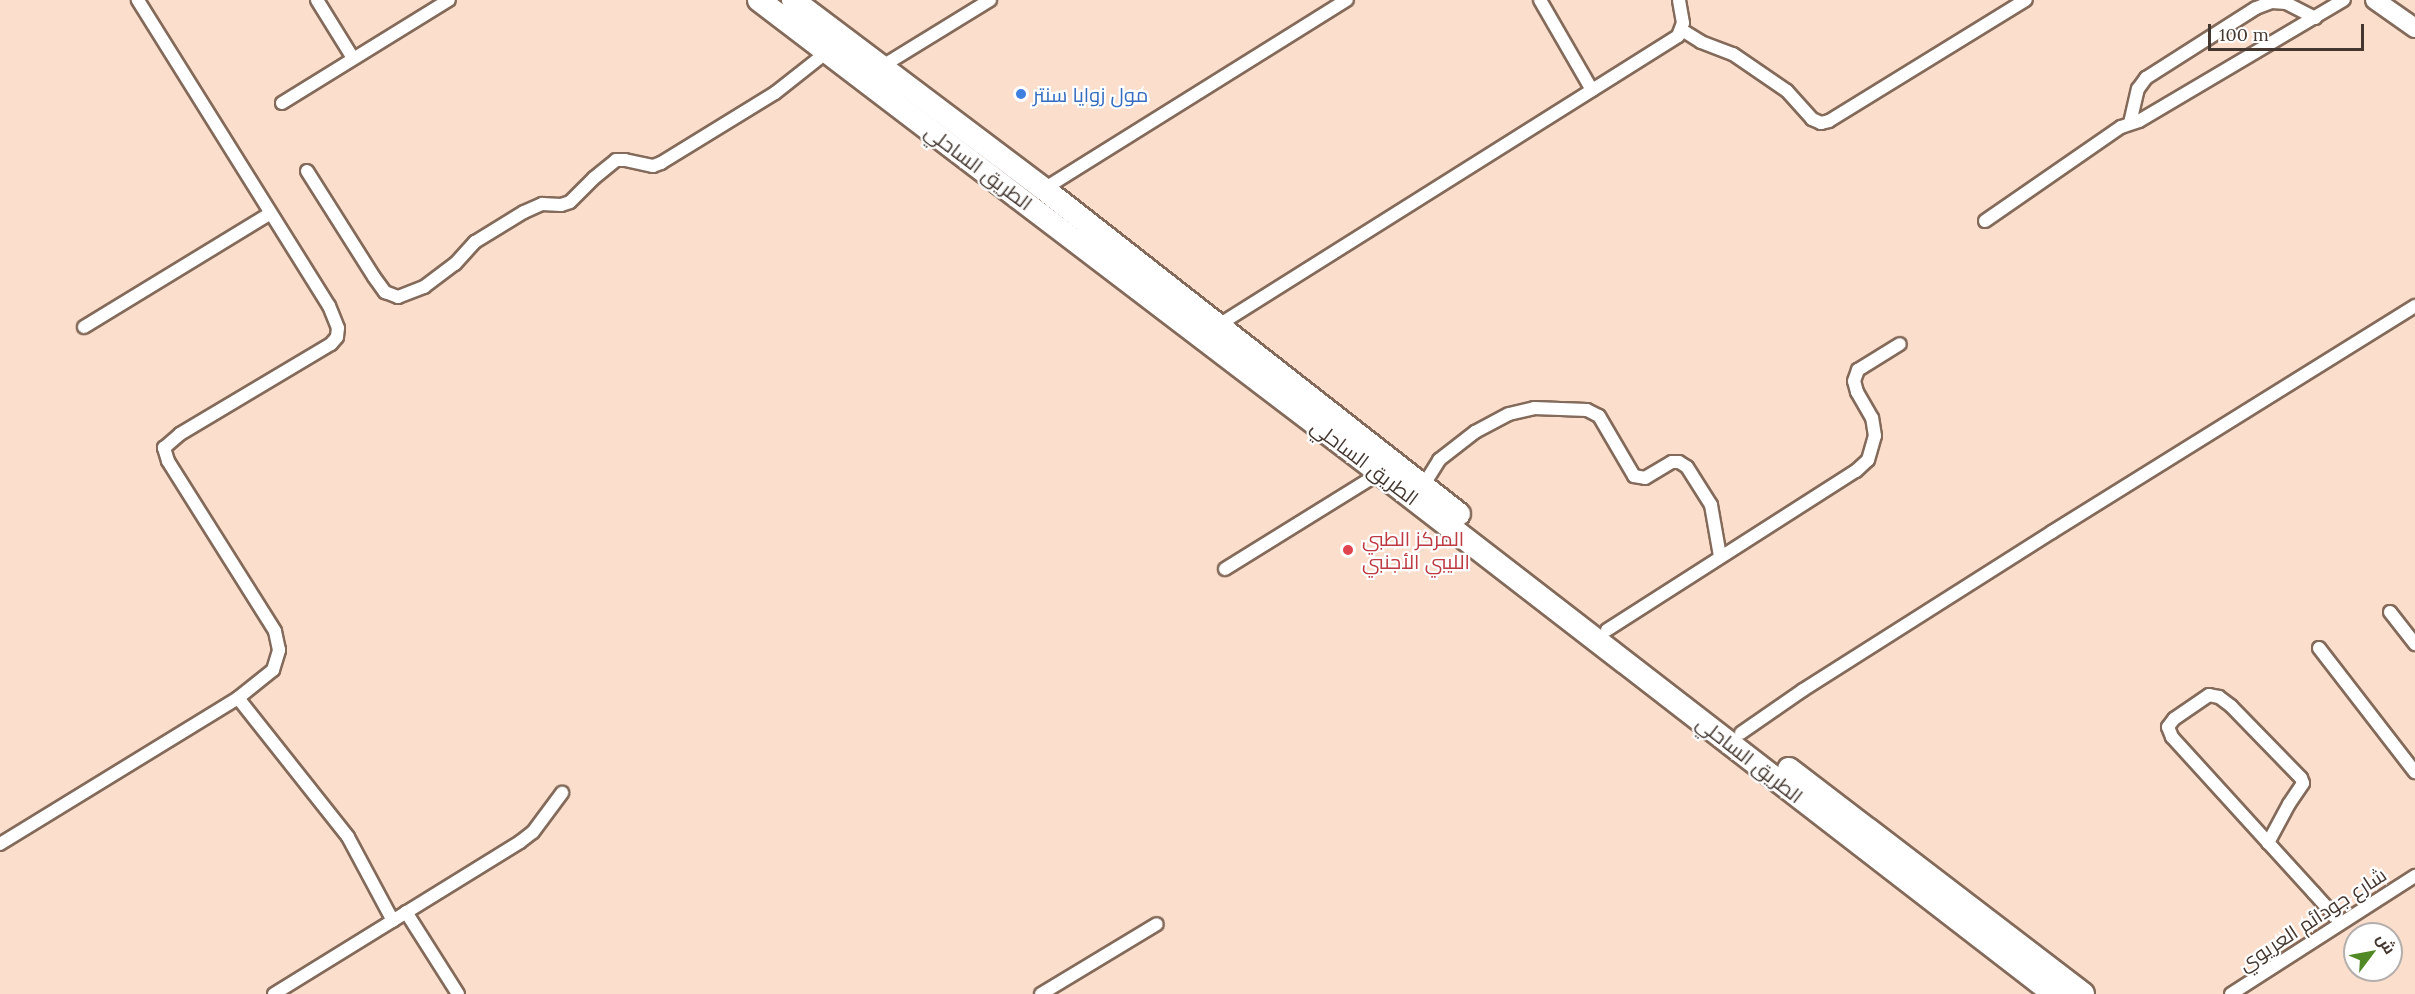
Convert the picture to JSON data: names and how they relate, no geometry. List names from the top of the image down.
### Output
{
  "streets": {
    "highway": ["الطريق الساحلي"],
    "street": ["شارع جودائم العريوي"]
  },
  "places": ["مول زوايا سنتر", "المركز الطبي الليبي الأجنبي"],
  "scale_bar": "100 m",
  "north": "top right"
}
